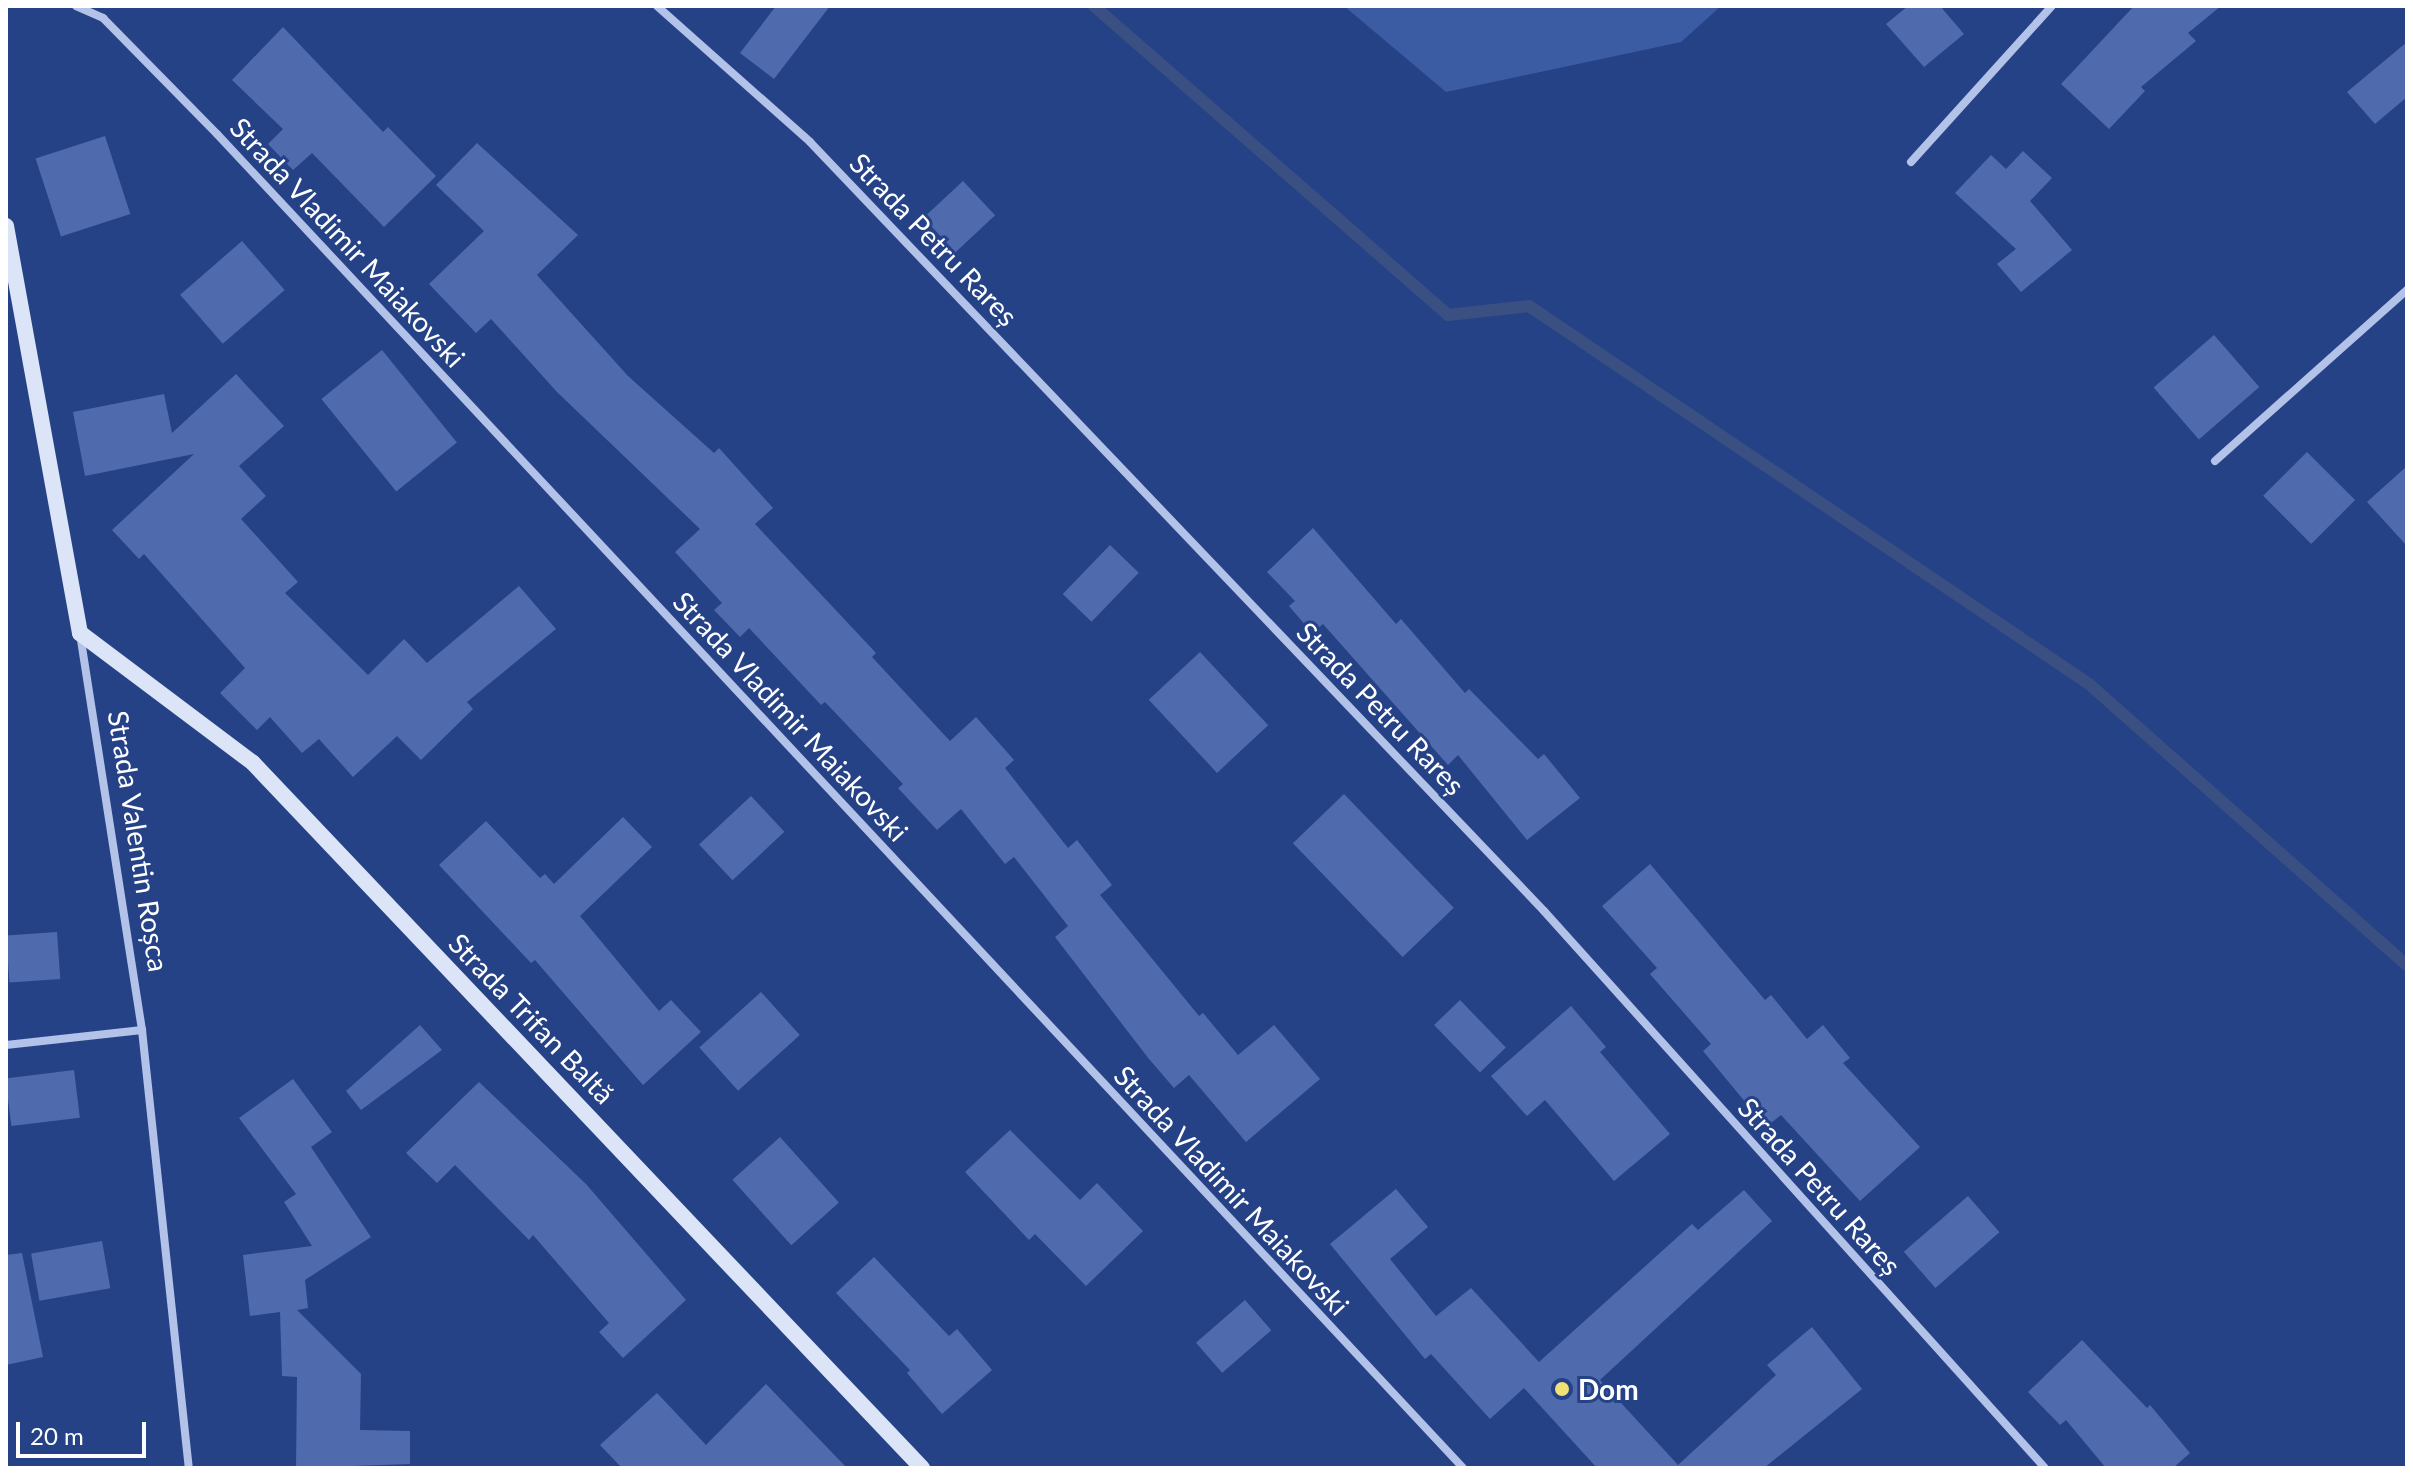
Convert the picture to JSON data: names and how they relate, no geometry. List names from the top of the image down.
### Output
{
  "streets": {
    "main road": ["Strada Valentin Roșca", "Strada Trifan Baltă"],
    "street": ["Strada Petru Rareș", "Strada Vladimir Maiakovski"]
  },
  "crossings": [
    ["Strada Valentin Roșca", "Strada Trifan Baltă"]
  ],
  "places": ["Dom"],
  "scale_bar": "20 m"
}
